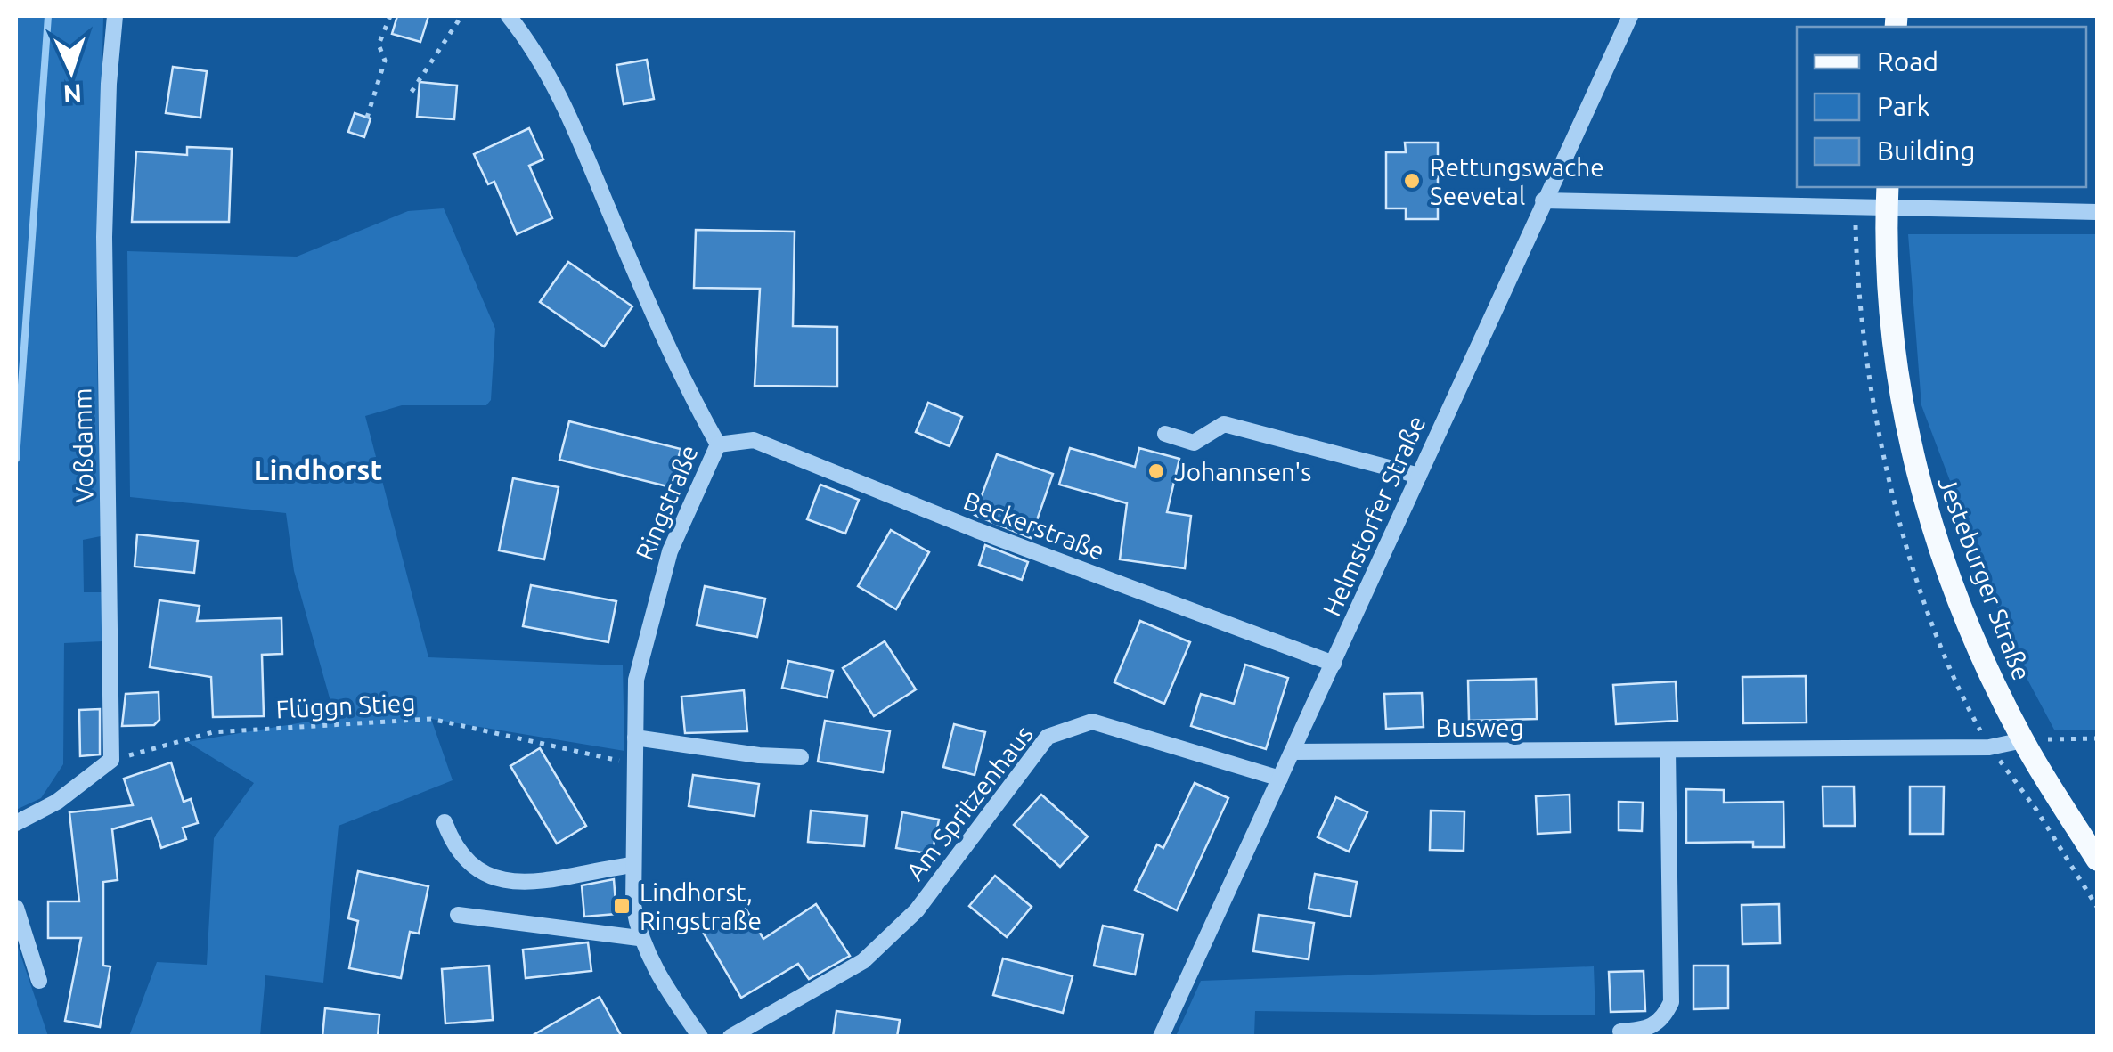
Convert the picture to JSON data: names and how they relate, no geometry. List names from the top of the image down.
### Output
{
  "streets": {
    "main road": ["Jesteburger Straße"],
    "street": [
      "Voßdamm",
      "Ringstraße",
      "Helmstorfer Straße",
      "Beckerstraße",
      "Busweg",
      "Am Spritzenhaus"
    ],
    "path": ["Flüggn Stieg"]
  },
  "crossings": [
    ["Voßdamm", "Flüggn Stieg"],
    ["Ringstraße", "Beckerstraße"],
    ["Ringstraße", "Flüggn Stieg"],
    ["Helmstorfer Straße", "Beckerstraße"],
    ["Helmstorfer Straße", "Busweg"],
    ["Helmstorfer Straße", "Am Spritzenhaus"],
    ["Jesteburger Straße", "Busweg"]
  ],
  "districts": ["Lindhorst"],
  "places": {
    "other": ["Rettungswache Seevetal", "Johannsen's"],
    "transit": ["Lindhorst, Ringstraße"]
  },
  "legend": ["Road", "Park", "Building"],
  "north": "bottom"
}
